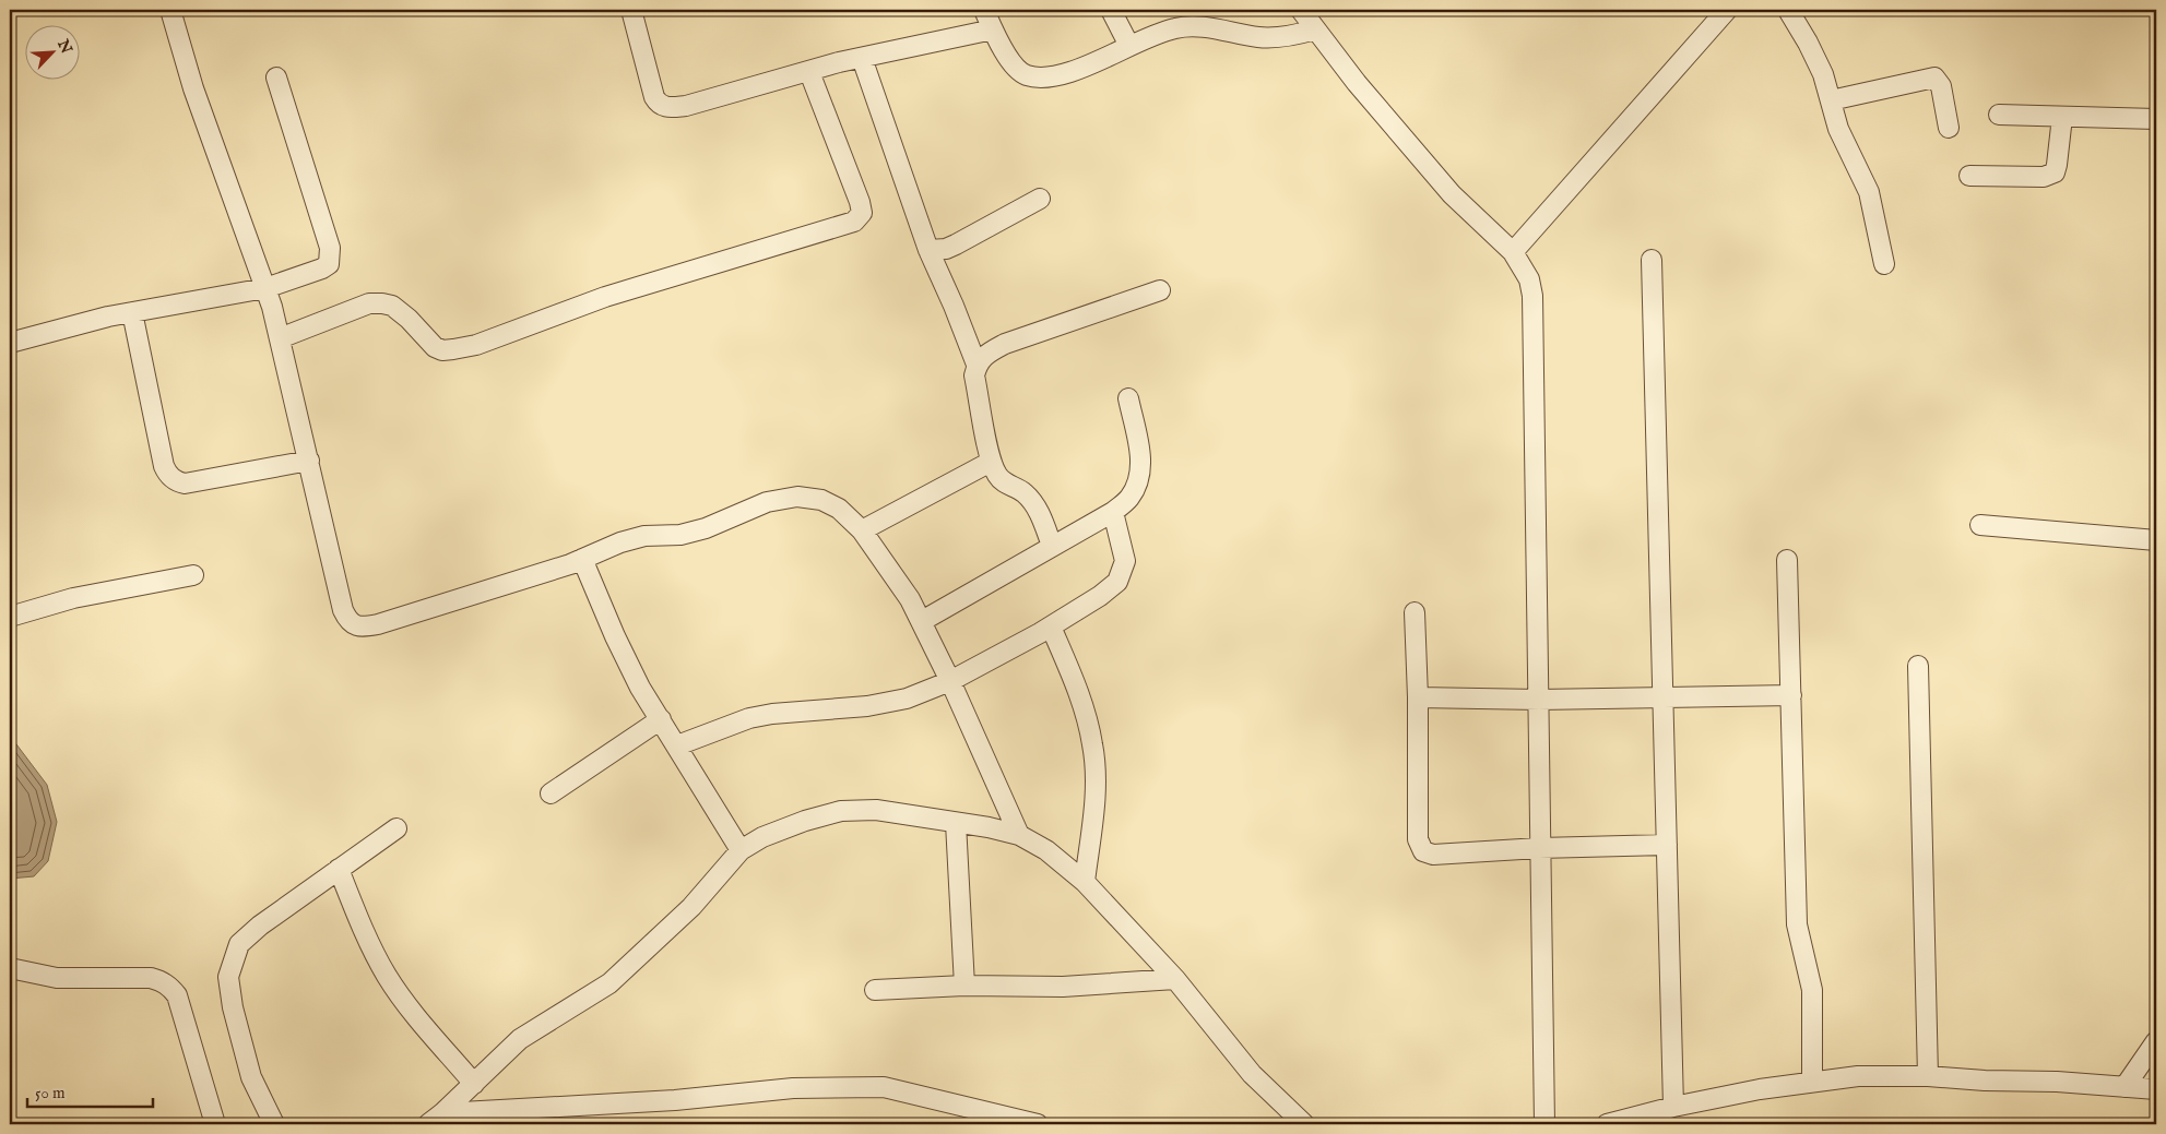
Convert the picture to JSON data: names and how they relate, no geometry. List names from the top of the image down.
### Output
{
  "scale_bar": "50 m",
  "north": "top right"
}
